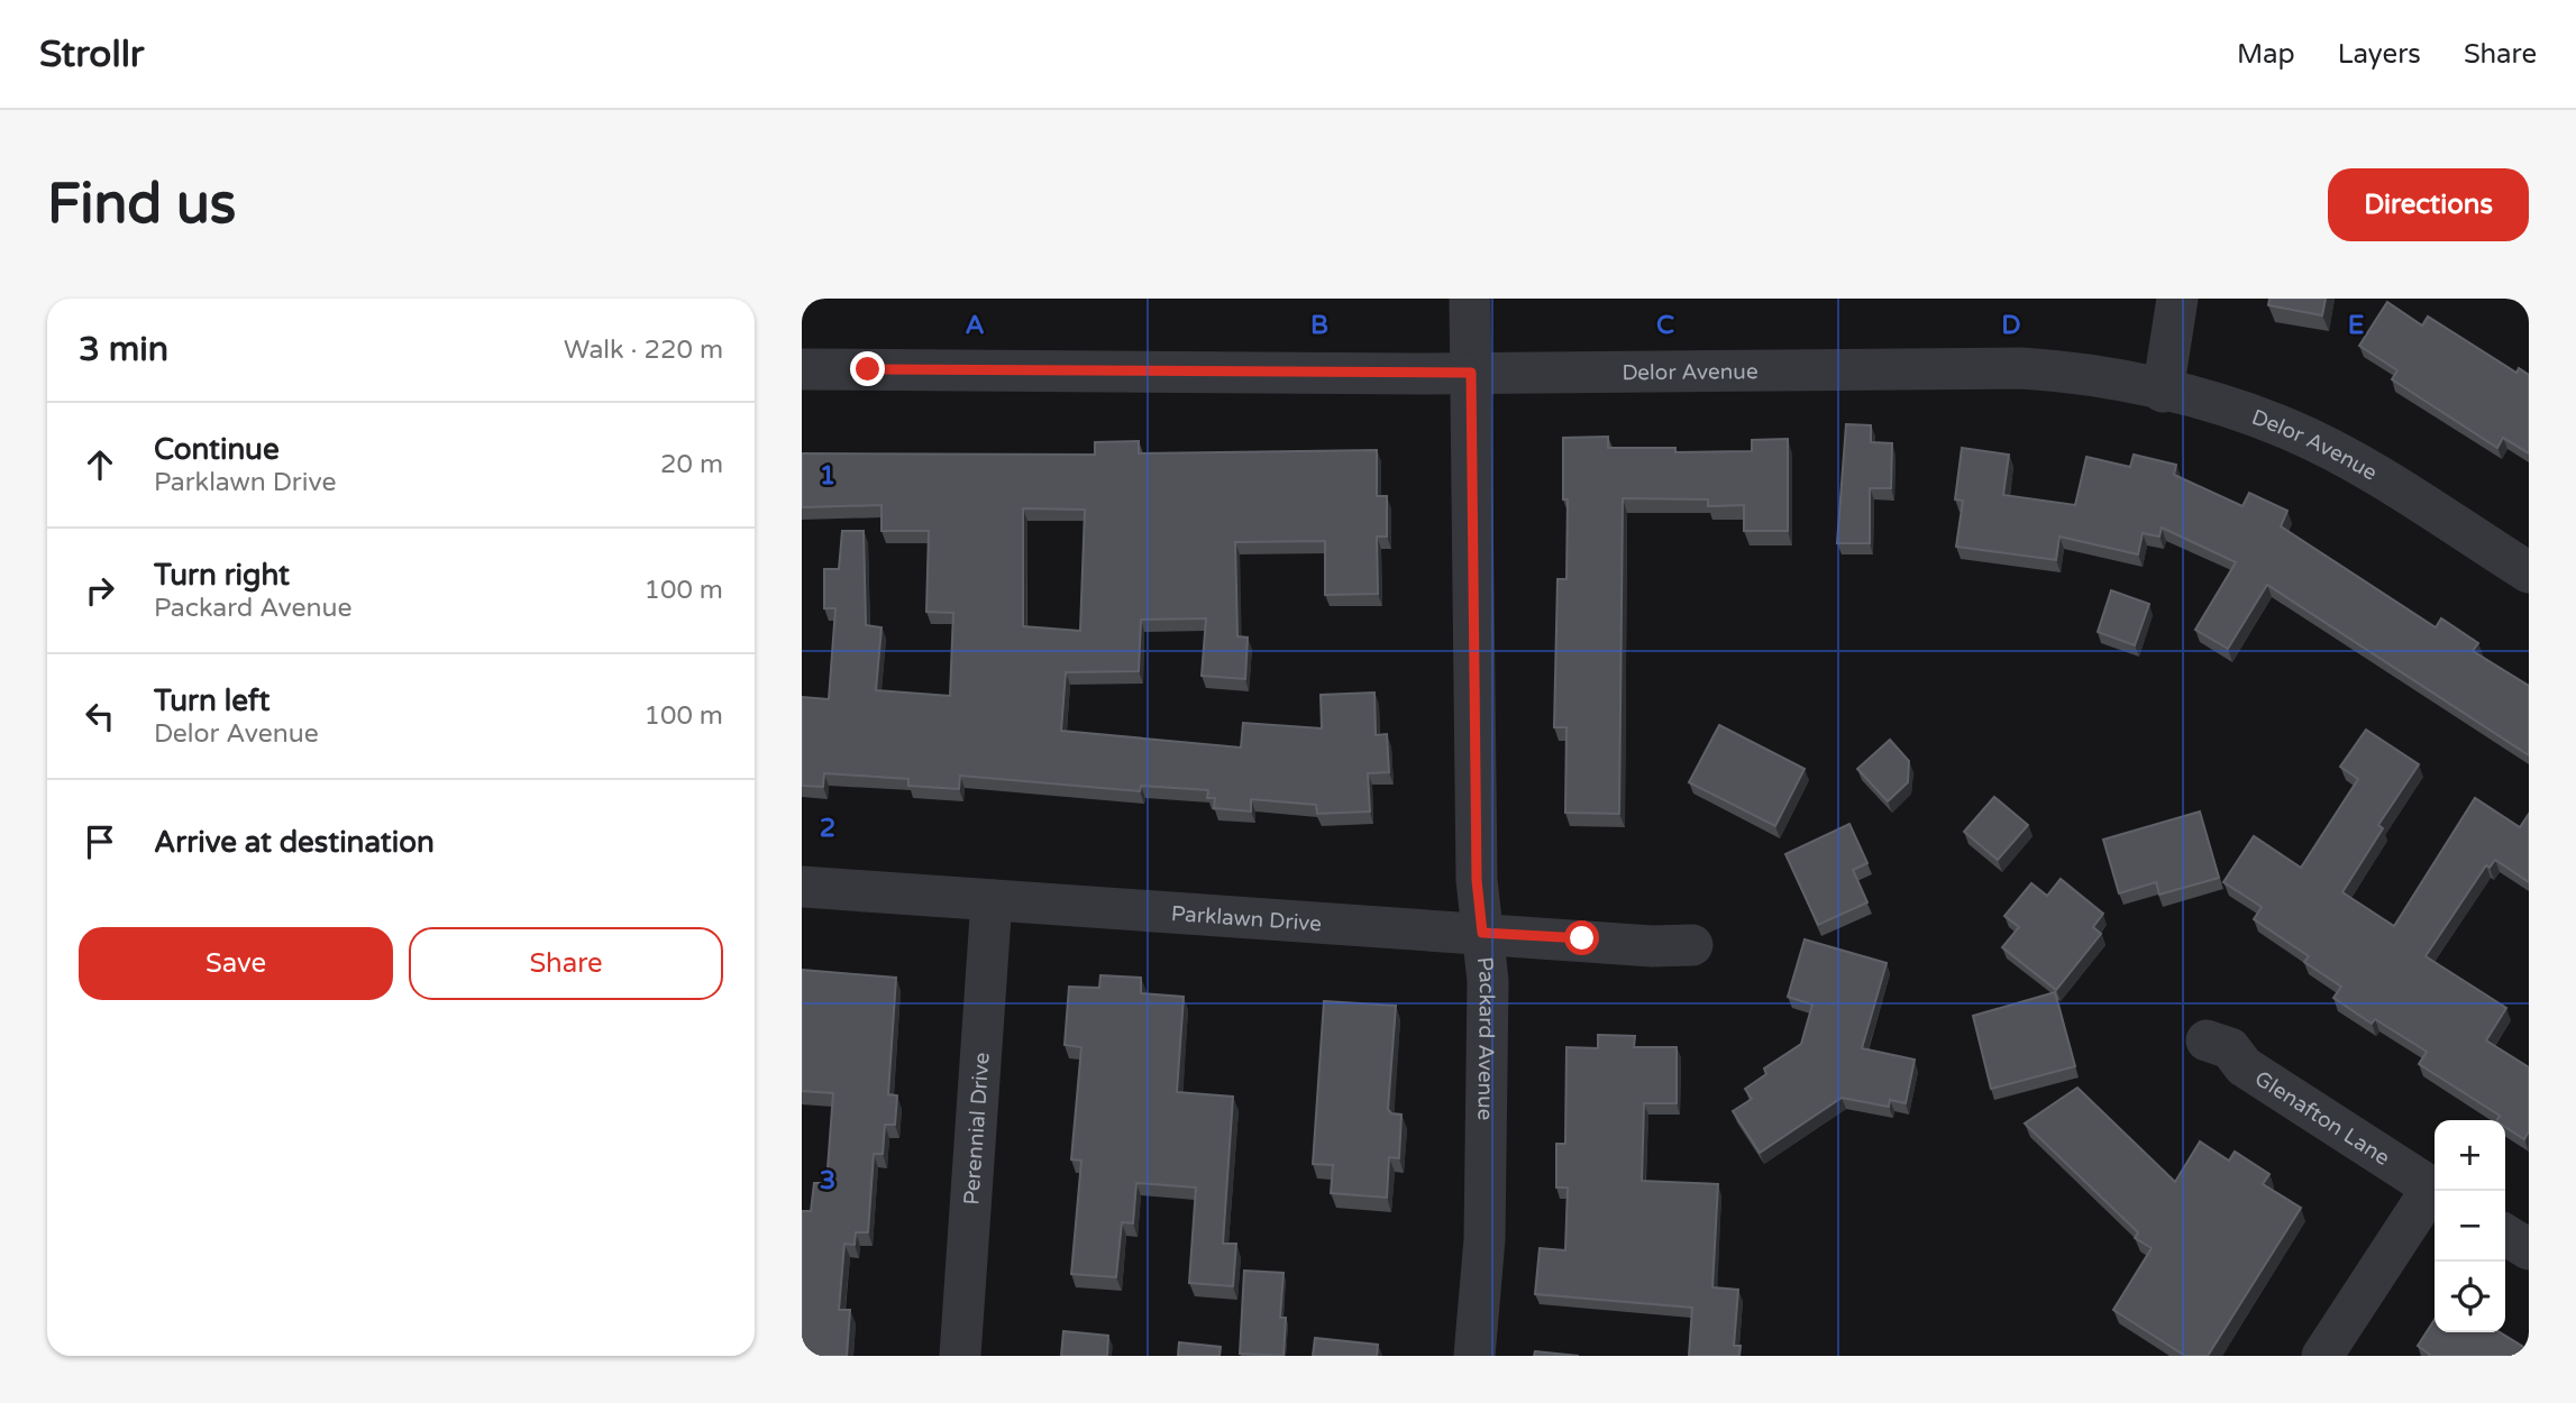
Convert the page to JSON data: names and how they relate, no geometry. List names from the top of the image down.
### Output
{
  "streets": {
    "street": [
      "Delor Avenue",
      "Parklawn Drive",
      "Packard Avenue",
      "Glenafton Lane",
      "Perennial Drive"
    ]
  },
  "crossings": [
    ["Delor Avenue", "Packard Avenue"],
    ["Parklawn Drive", "Packard Avenue"],
    ["Parklawn Drive", "Perennial Drive"]
  ],
  "page": {
    "header": "Strollr",
    "nav": ["Map", "Layers", "Share"],
    "buttons": [
      "Directions",
      ["Save", "Share"]
    ],
    "title": "Find us",
    "heading": ["3 min", "Walk · 220 m"],
    "list": [
      ["Continue", "Parklawn Drive", "20 m"],
      ["Turn right", "Packard Avenue", "100 m"],
      ["Turn left", "Delor Avenue", "100 m"],
      "Arrive at destination"
    ],
    "map_buttons": ["+", "−"]
  },
  "grid": {
    "columns": [
      "A",
      "B",
      "C",
      "D",
      "E"
    ],
    "rows": ["1", "2", "3"]
  }
}
